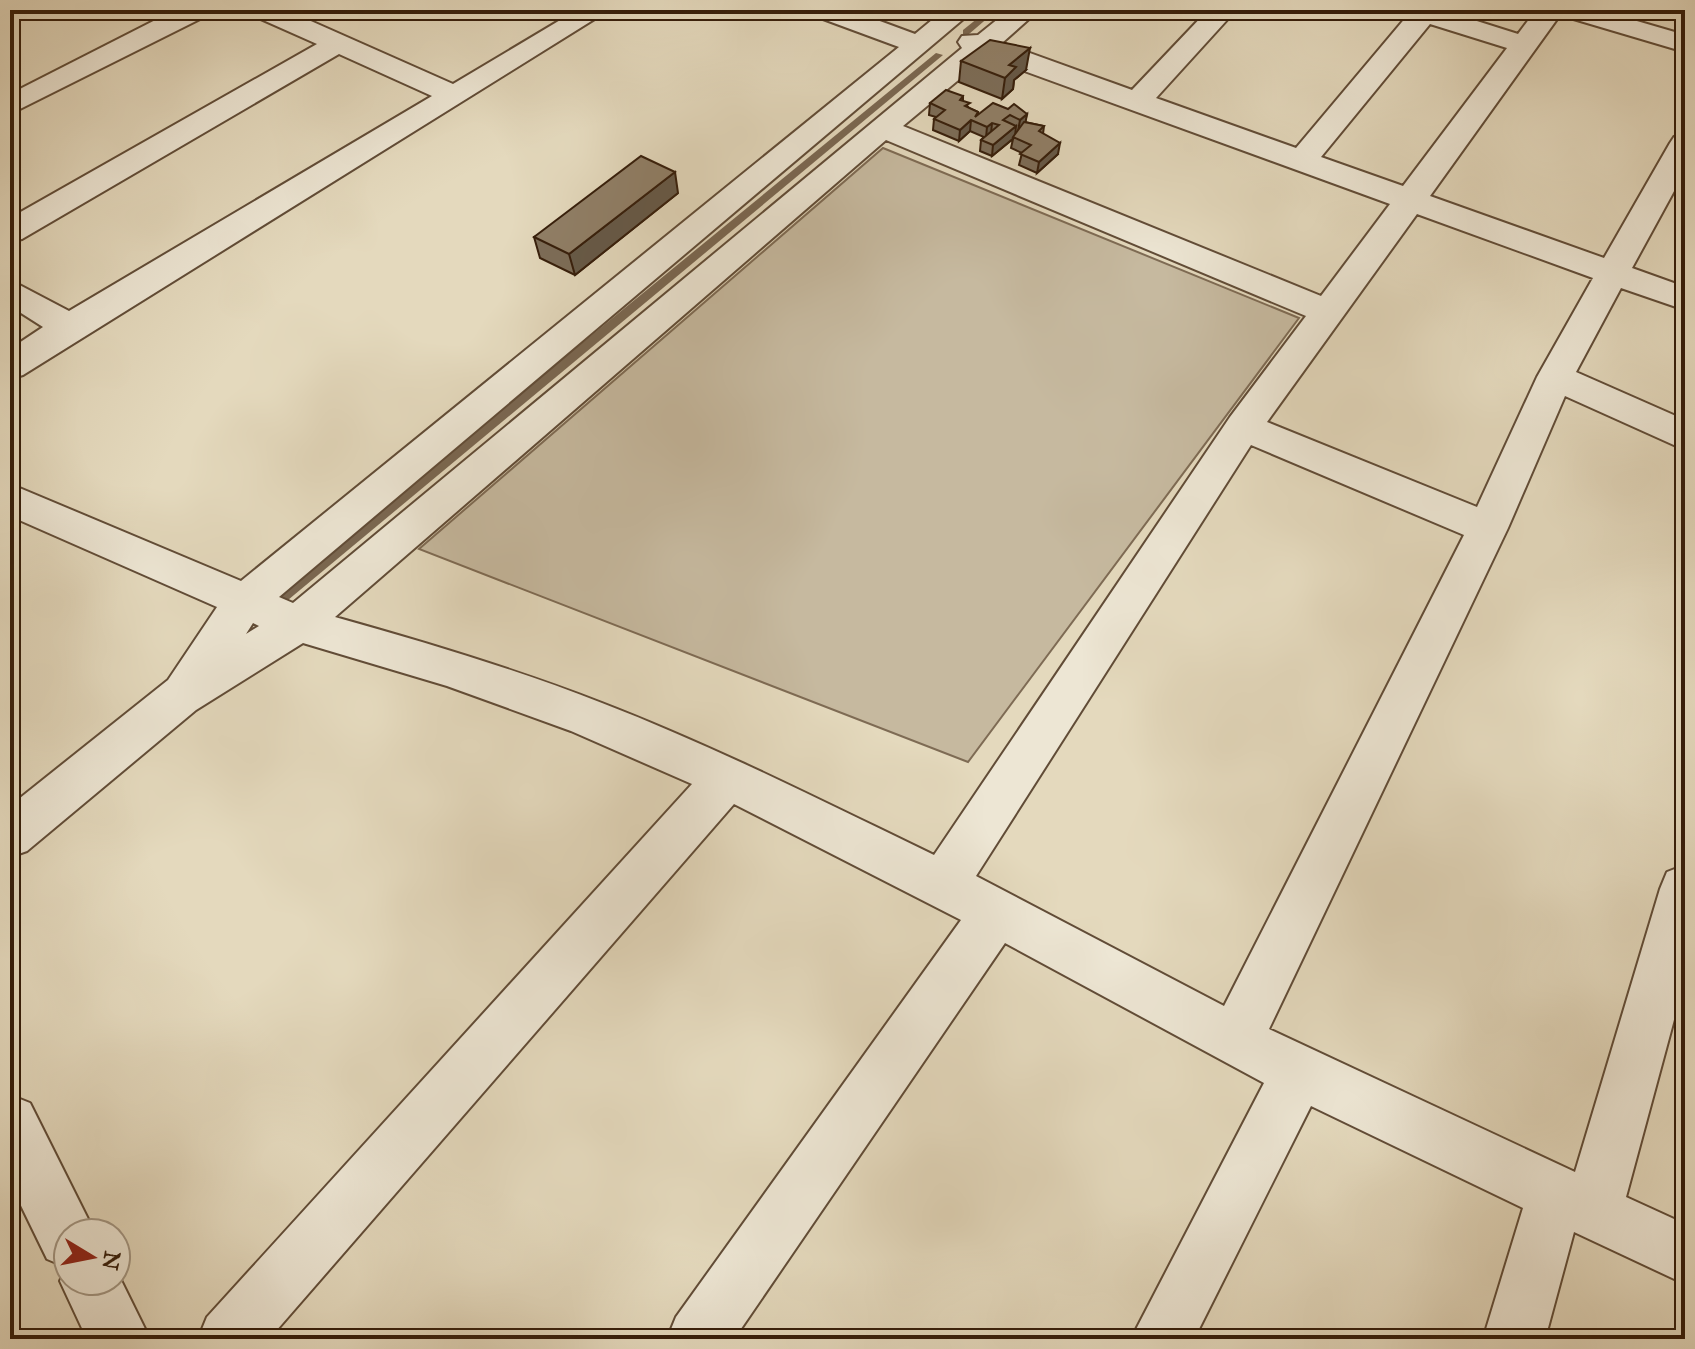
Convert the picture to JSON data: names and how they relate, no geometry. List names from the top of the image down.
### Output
{
  "north": "right"
}
